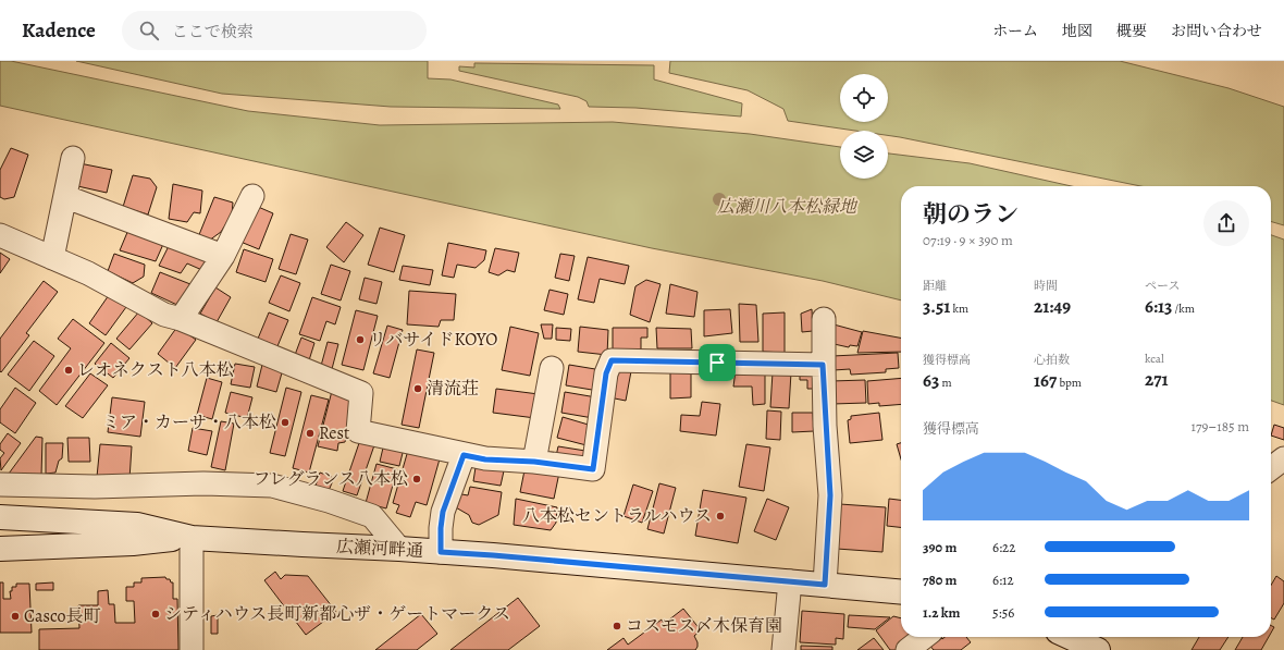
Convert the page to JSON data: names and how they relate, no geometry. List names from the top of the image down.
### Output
{
  "streets": {
    "street": ["広瀬河畔通"]
  },
  "parks": ["広瀬川八本松緑地"],
  "places": [
    "リバサイドKOYO",
    "レオネクスト八本松",
    "清流荘",
    "ミア・カーサ・八本松",
    "Rest",
    "フレグランス八本松",
    "八本松セントラルハウス",
    "シティハウス長町新都心ザ・ゲートマークス",
    "Casco長町",
    "コスモス〆木保育園"
  ],
  "page": {
    "header": "Kadence",
    "search": "ここで検索",
    "nav": [
      "ホーム",
      "地図",
      "概要",
      "お問い合わせ"
    ],
    "heading": ["朝のラン", "07:19 · 9 × 390 m"],
    "stats": [
      ["距離", "3.51 km"],
      ["時間", "21:49"],
      ["ペース", "6:13 /km"],
      ["獲得標高", "63 m"],
      ["心拍数", "167 bpm"],
      ["kcal", "271"]
    ],
    "chart": ["獲得標高", "179–185 m"],
    "list": [
      {
        "name": "390 m",
        "note": "6:22"
      },
      {
        "name": "780 m",
        "note": "6:12"
      },
      {
        "name": "1.2 km",
        "note": "5:56"
      }
    ]
  }
}
